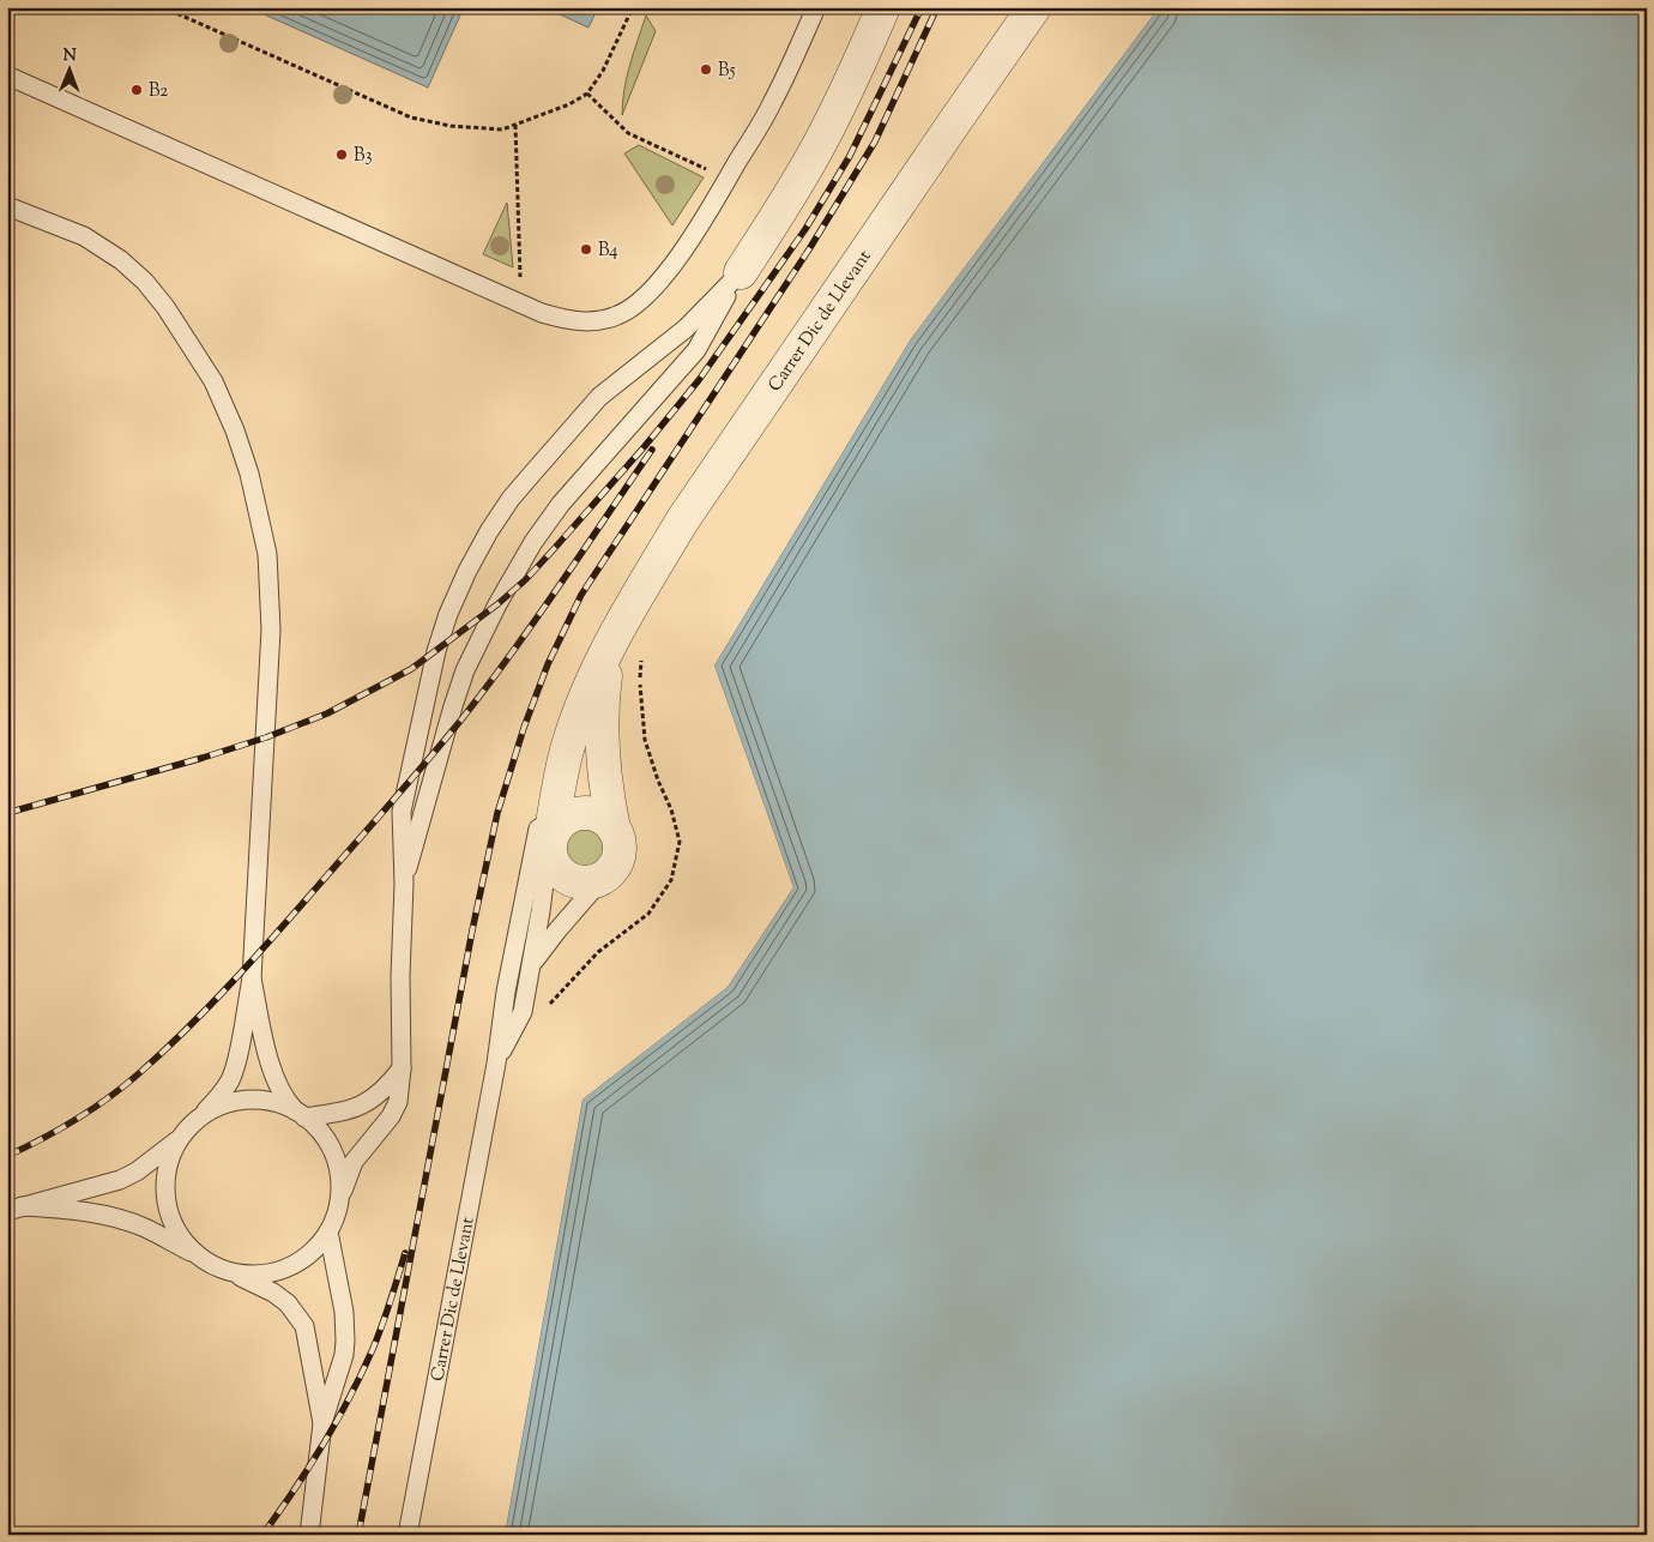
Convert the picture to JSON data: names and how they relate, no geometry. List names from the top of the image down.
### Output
{
  "streets": {
    "street": ["Carrer Dic de Llevant"]
  },
  "places": [
    "B5",
    "B2",
    "B3",
    "B4"
  ],
  "north": "top"
}
